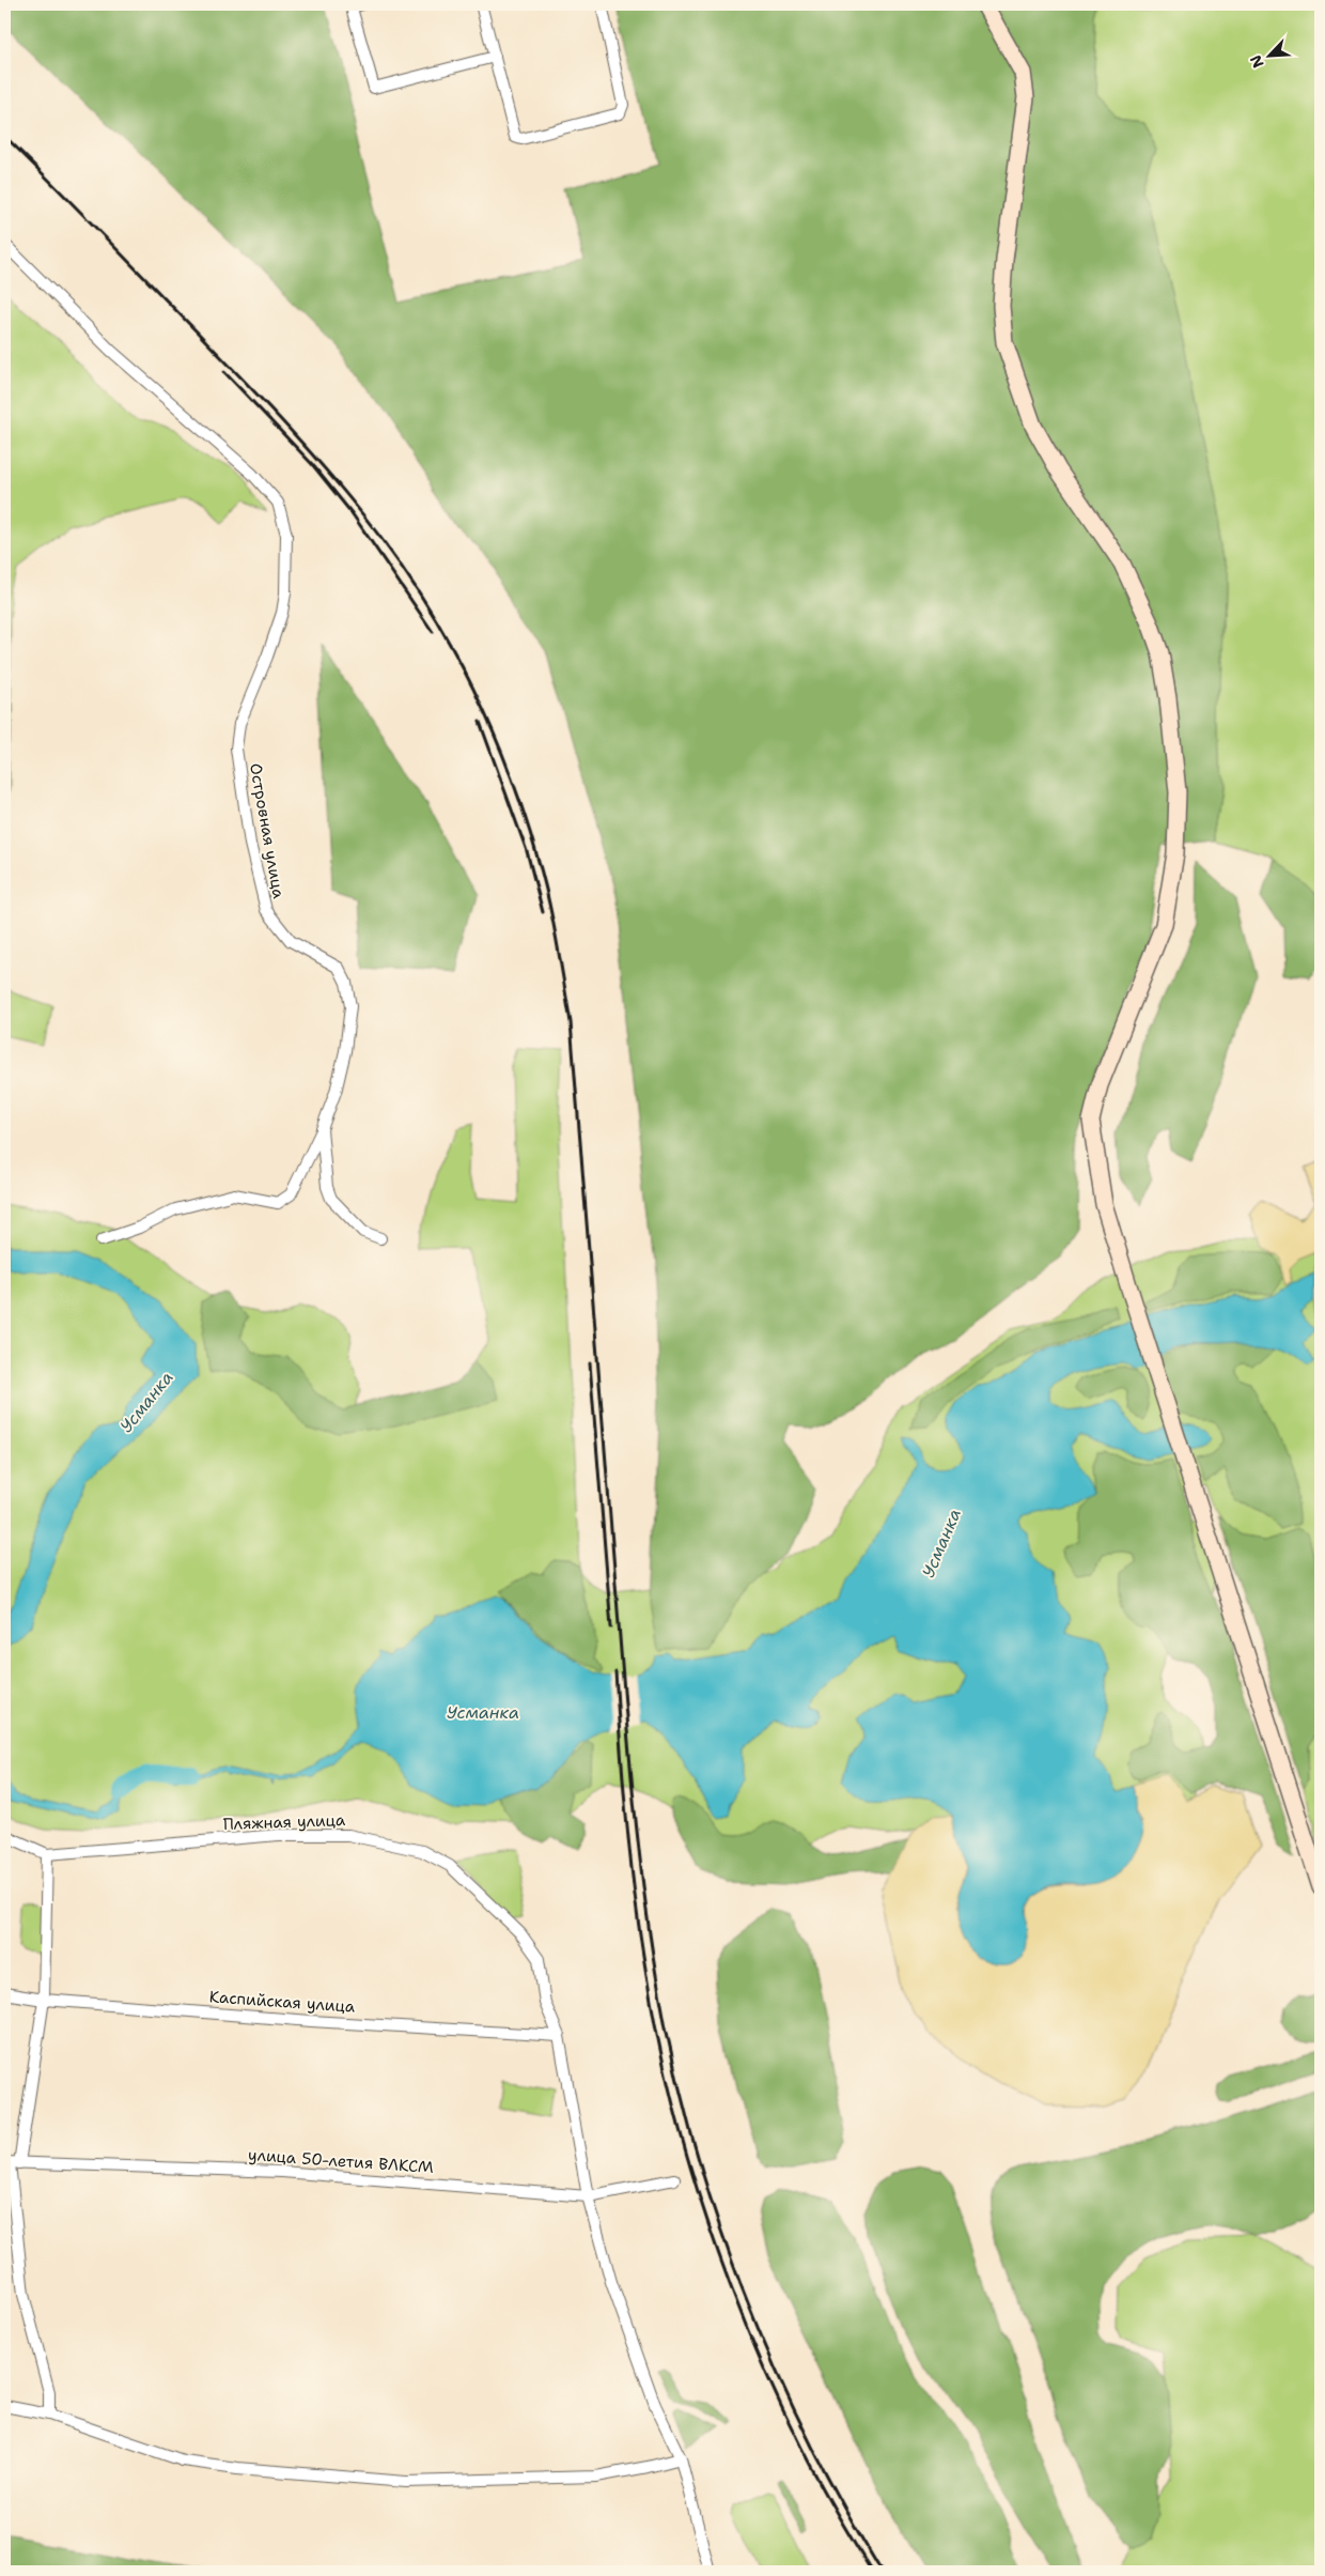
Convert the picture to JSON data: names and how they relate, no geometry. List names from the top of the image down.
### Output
{
  "streets": {
    "street": [
      "Островная улица",
      "Пляжная улица",
      "Каспийская улица",
      "улица 50-летия ВЛКСМ"
    ]
  },
  "crossings": [
    ["Пляжная улица", "Каспийская улица"],
    ["Пляжная улица", "улица 50-летия ВЛКСМ"]
  ],
  "water": ["Усманка"],
  "north": "bottom left"
}
